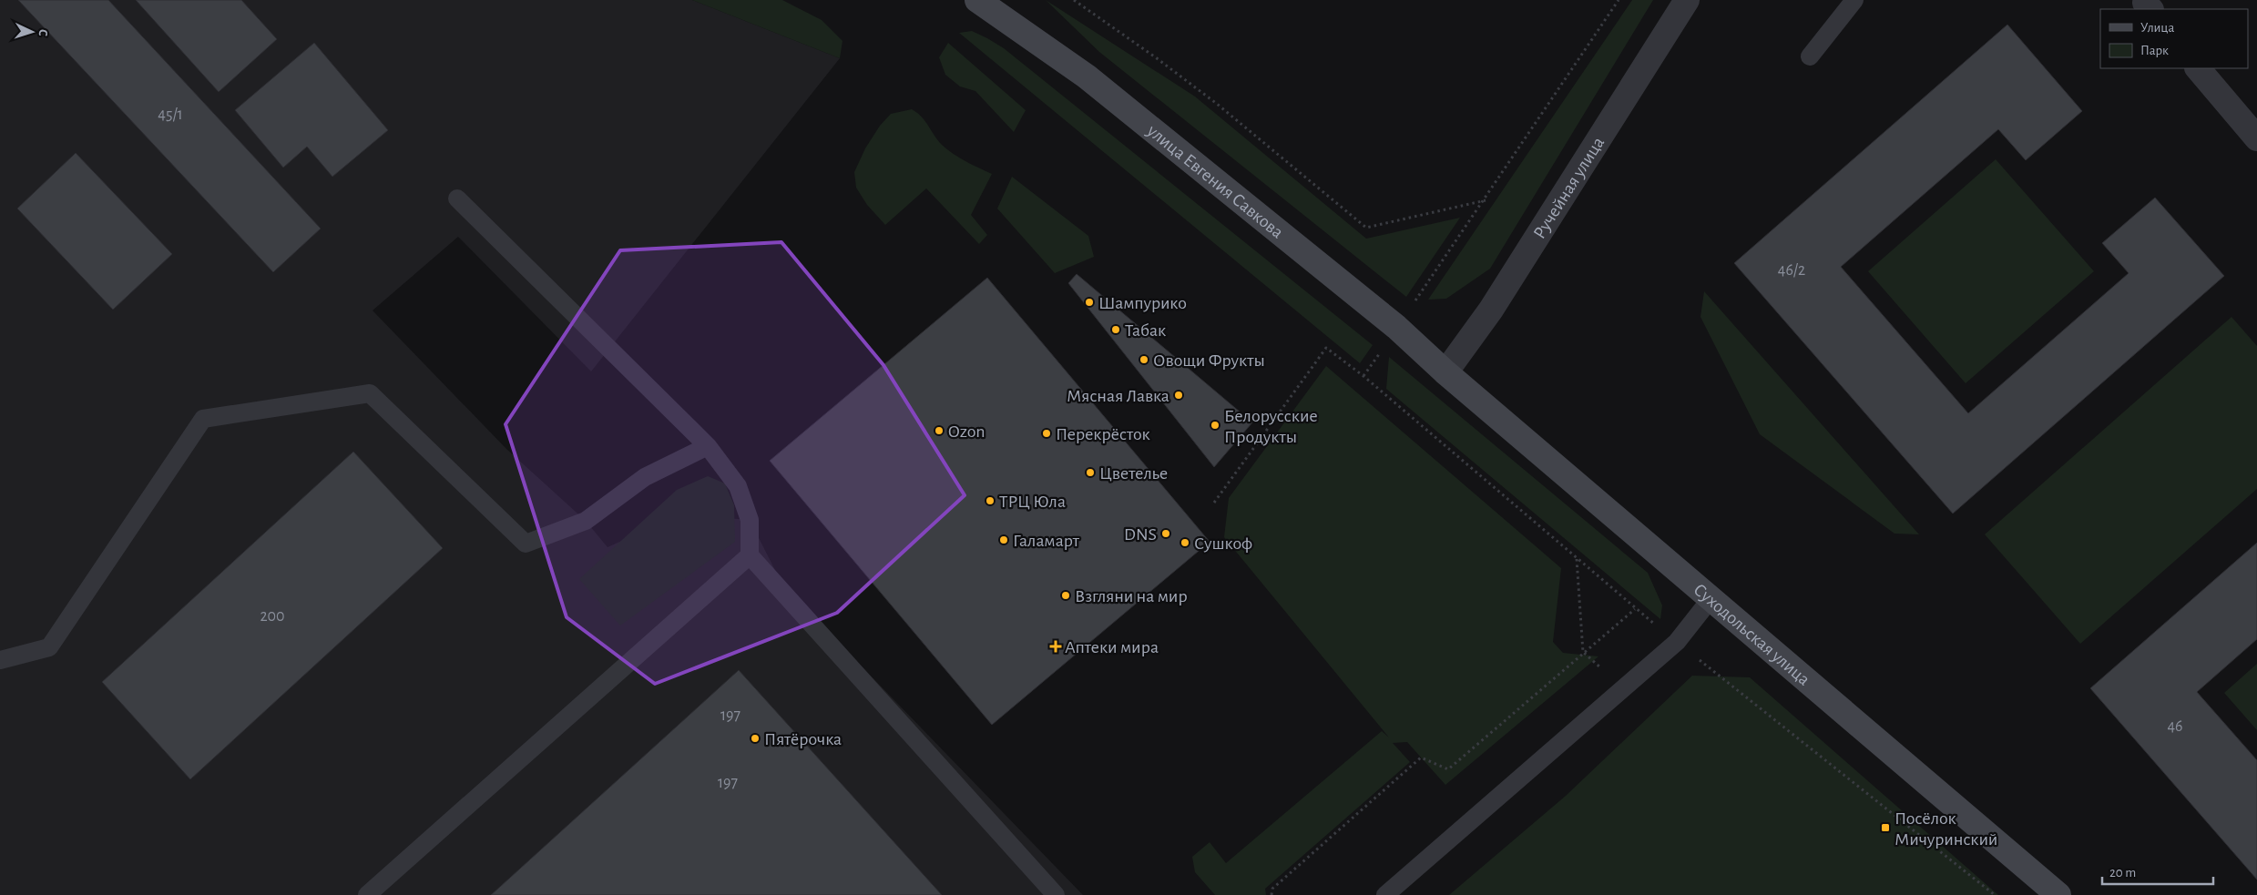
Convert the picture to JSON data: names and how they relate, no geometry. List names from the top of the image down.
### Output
{
  "streets": {
    "main road": ["улица Евгения Савкова", "Суходольская улица"],
    "street": ["Ручейная улица"]
  },
  "crossings": [
    ["улица Евгения Савкова", "Ручейная улица"],
    ["улица Евгения Савкова", "Суходольская улица"],
    ["Ручейная улица", "Суходольская улица"]
  ],
  "places": {
    "other": [
      "Шампурико",
      "Табак",
      "Овощи Фрукты",
      "Мясная Лавка",
      "Белорусские Продукты",
      "Ozon",
      "Перекрёсток",
      "Цветелье",
      "ТРЦ Юла",
      "DNS",
      "Галамарт",
      "Сушкоф",
      "Взгляни на мир",
      "Пятёрочка"
    ],
    "health": ["Аптеки мира"],
    "transit": ["Посёлок Мичуринский"]
  },
  "house_numbers": [
    "45/1",
    "46/2",
    "200",
    "197",
    "46",
    "197"
  ],
  "legend": ["Улица", "Парк"],
  "scale_bar": "20 m",
  "north": "right"
}
